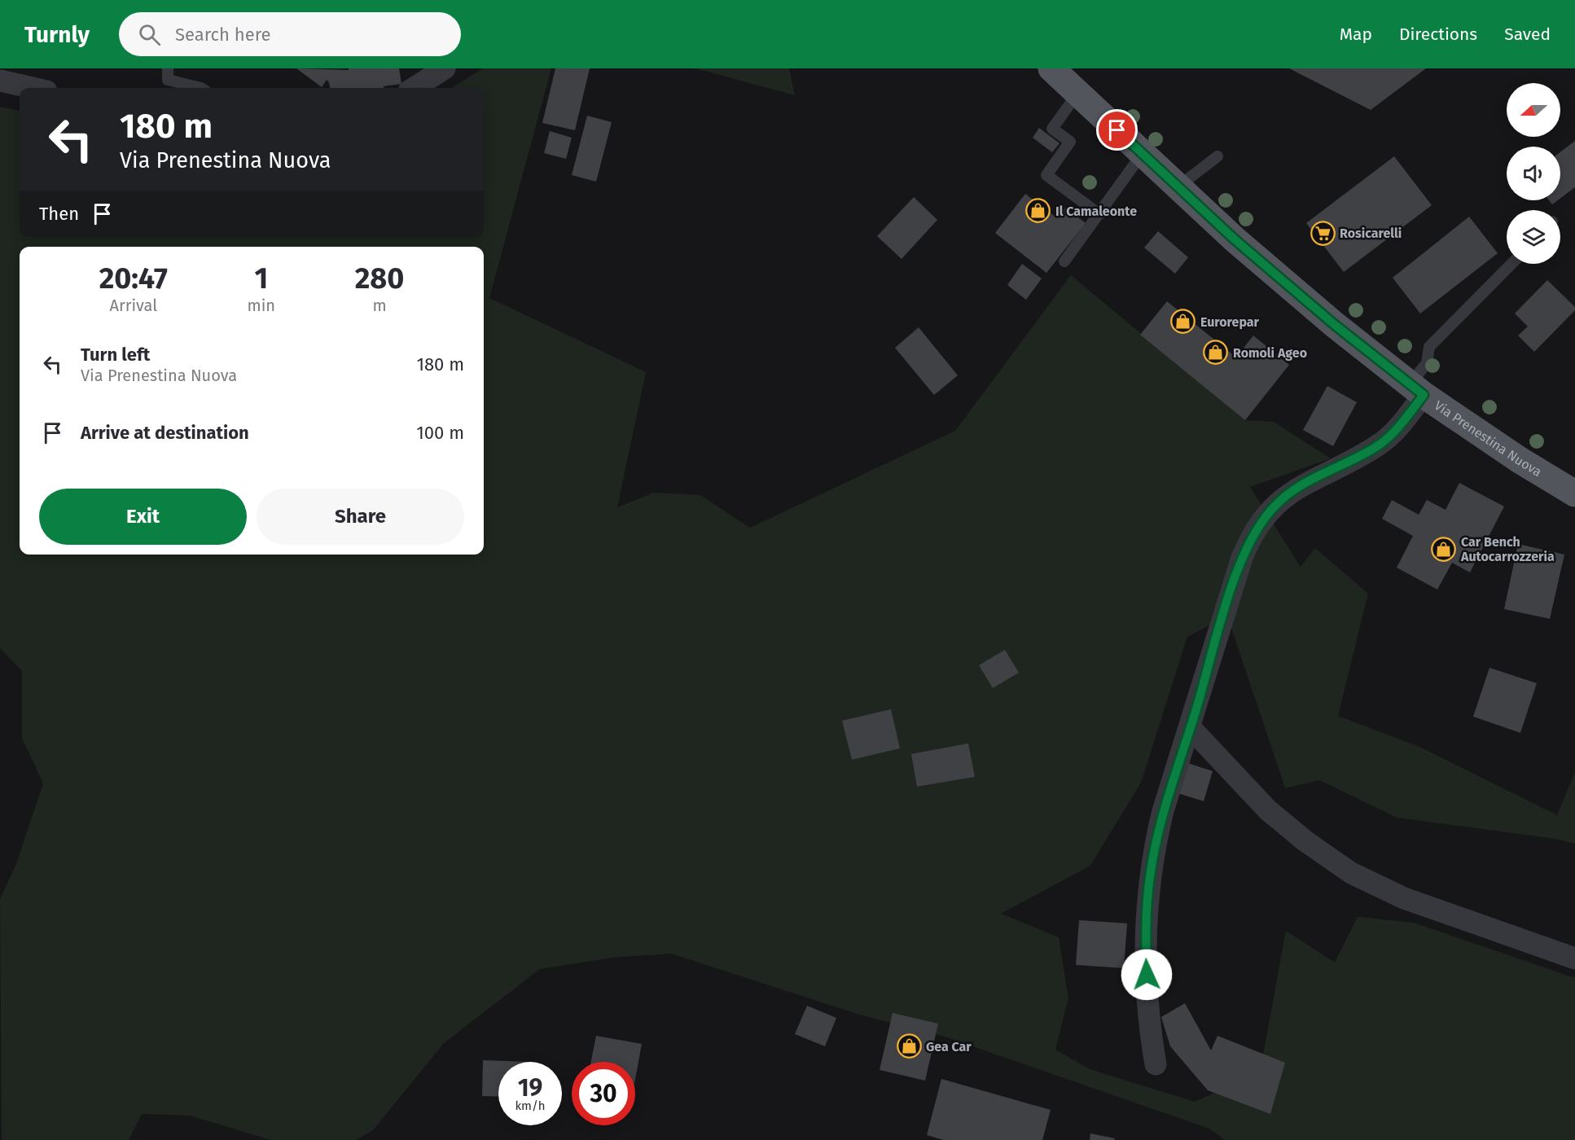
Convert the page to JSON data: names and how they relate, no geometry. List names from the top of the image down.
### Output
{
  "streets": {
    "main road": ["Via Prenestina Nuova"]
  },
  "places": {
    "shop": [
      "Il Camaleonte",
      "Eurorepar",
      "Romoli Ageo",
      "Car Bench Autocarrozzeria",
      "Gea Car"
    ],
    "supermarket": ["Rosicarelli"]
  },
  "north": "left",
  "page": {
    "header": "Turnly",
    "search": "Search here",
    "nav": ["Map", "Directions", "Saved"],
    "turn": ["180 m", "Via Prenestina Nuova"],
    "then": "Then",
    "eta": [
      "20:47",
      "Arrival",
      "1",
      "min",
      "280",
      "m"
    ],
    "list": [
      {
        "name": "Turn left",
        "note": "Via Prenestina Nuova",
        "value": "180 m"
      },
      {
        "name": "Arrive at destination",
        "value": "100 m"
      }
    ],
    "buttons": ["Exit", "Share"],
    "speed": "19 km/h",
    "limit": "30"
  }
}
